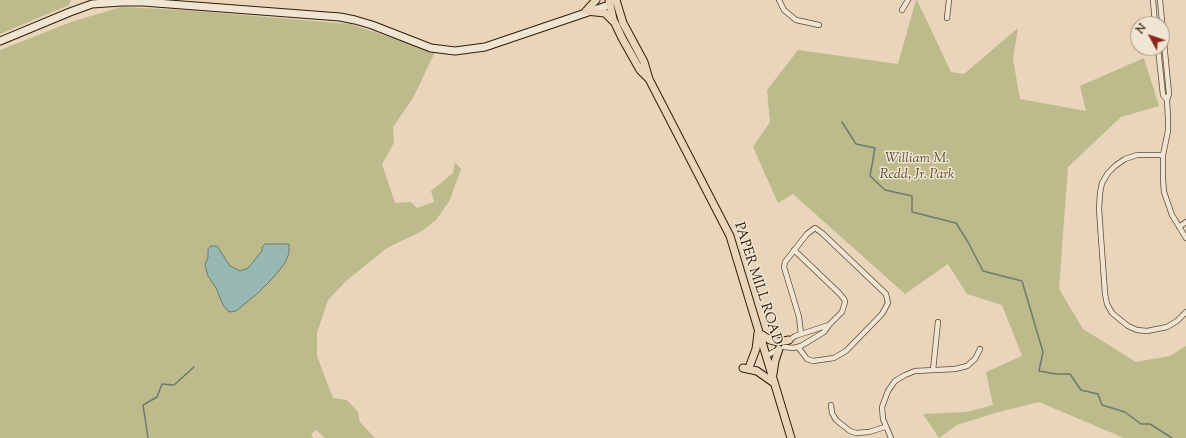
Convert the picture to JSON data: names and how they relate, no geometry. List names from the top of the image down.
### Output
{
  "streets": {
    "main road": ["PAPER MILL ROAD"]
  },
  "parks": ["William M. Redd, Jr. Park"],
  "north": "top left"
}
